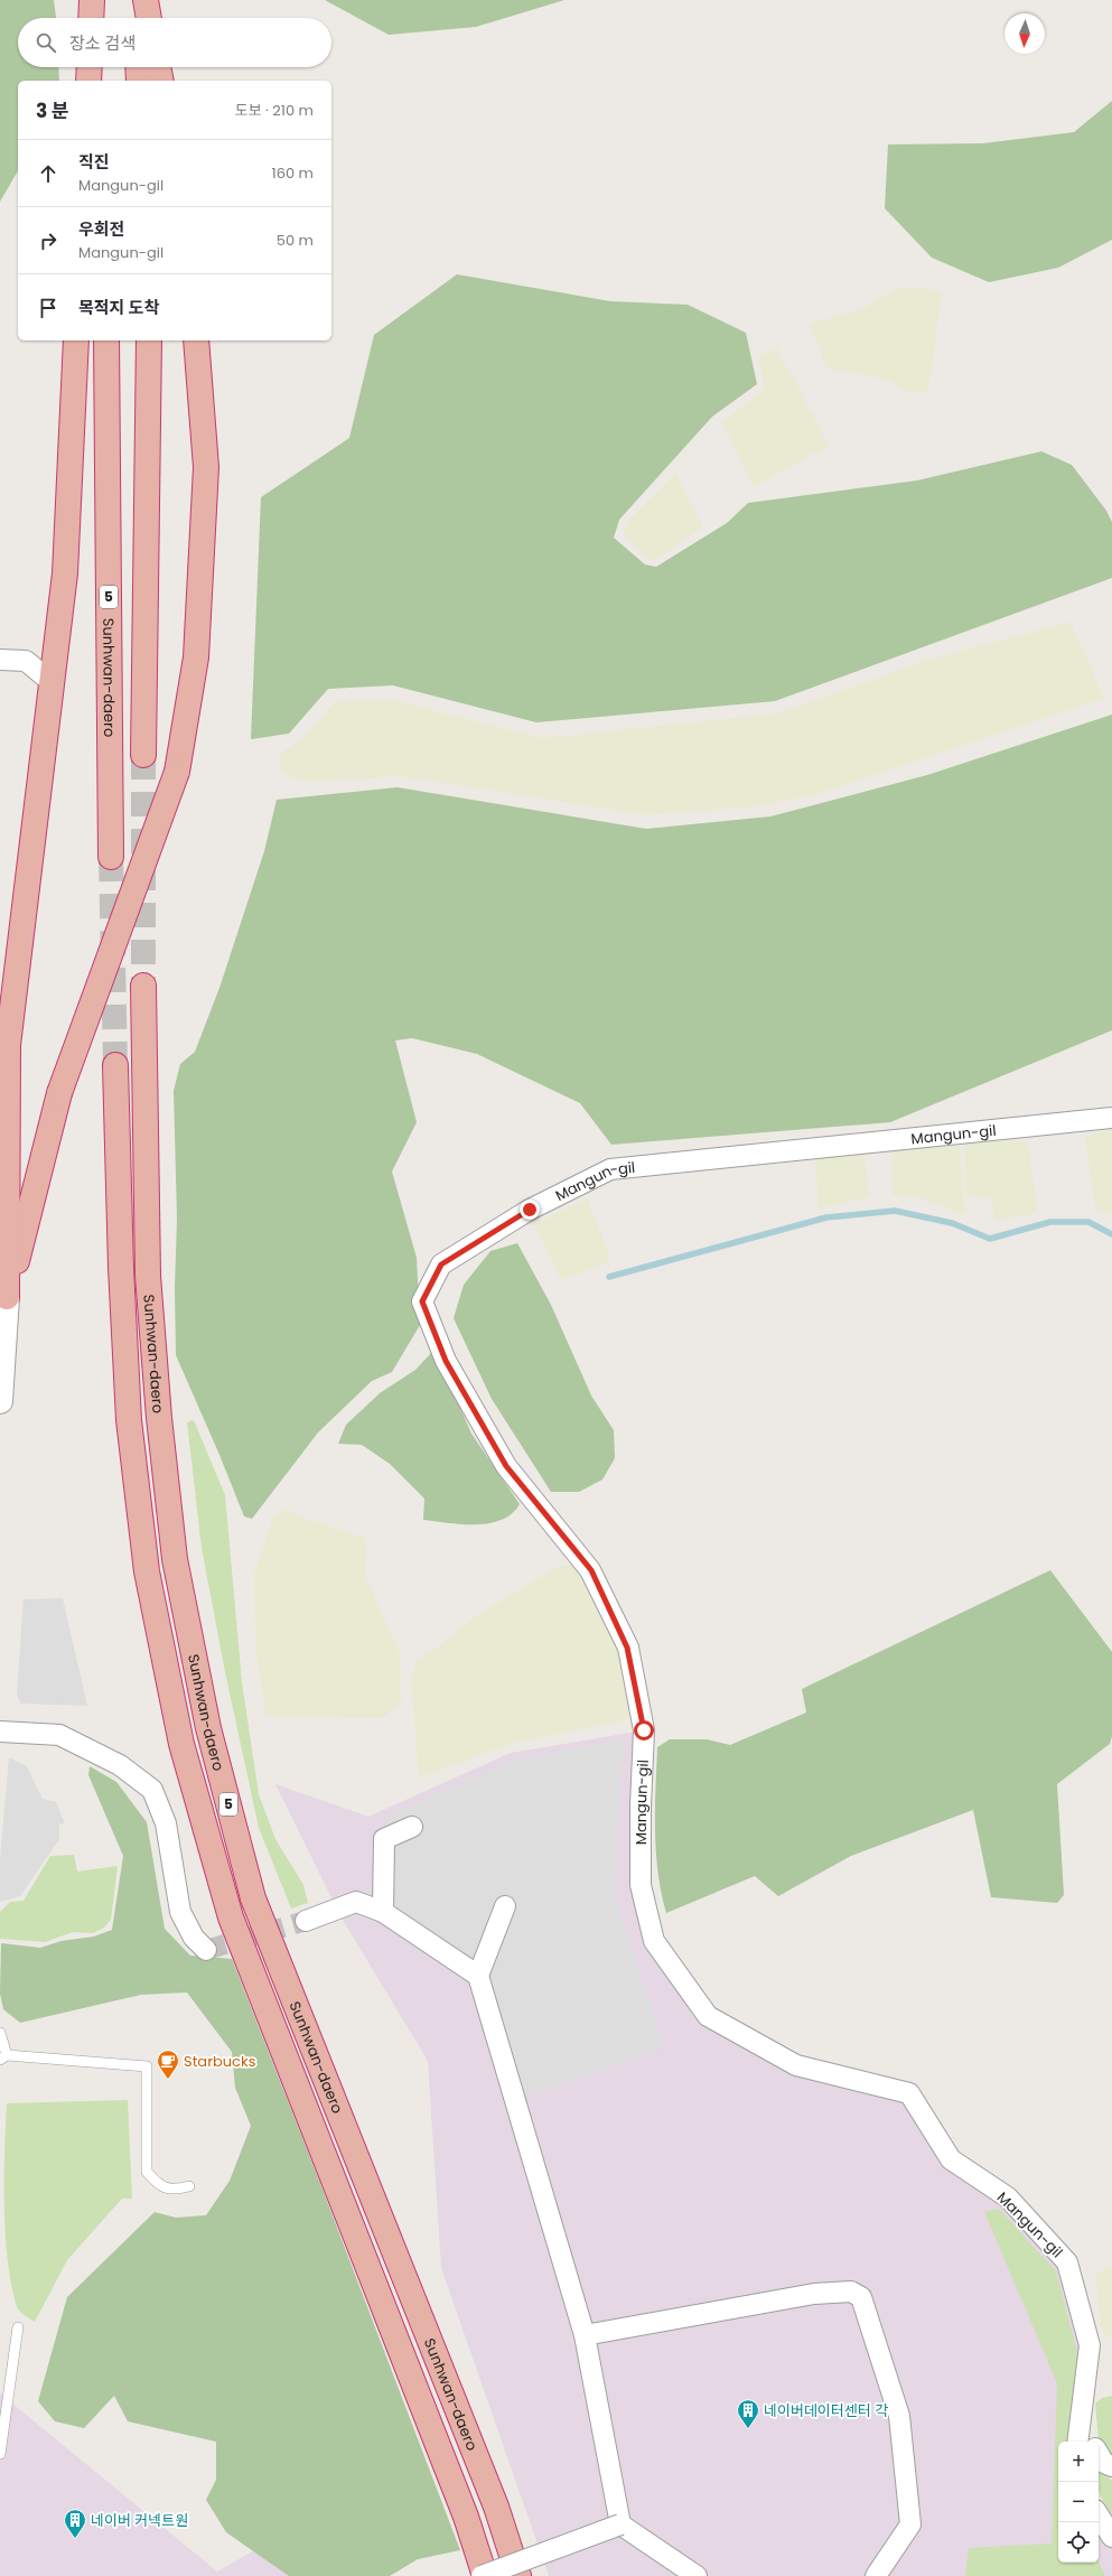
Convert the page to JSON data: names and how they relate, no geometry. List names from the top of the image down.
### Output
{
  "streets": {
    "highway": ["5", "Sunhwan-daero"],
    "street": ["Mangun-gil"]
  },
  "places": {
    "cafe": ["Starbucks"],
    "building": ["네이버데이터센터 각", "네이버 커넥트원"]
  },
  "north": "bottom",
  "page": {
    "search": "장소 검색",
    "heading": ["3 분", "도보 · 210 m"],
    "list": [
      ["직진", "Mangun-gil", "160 m"],
      ["우회전", "Mangun-gil", "50 m"],
      "목적지 도착"
    ],
    "map_buttons": ["+", "−"]
  }
}
